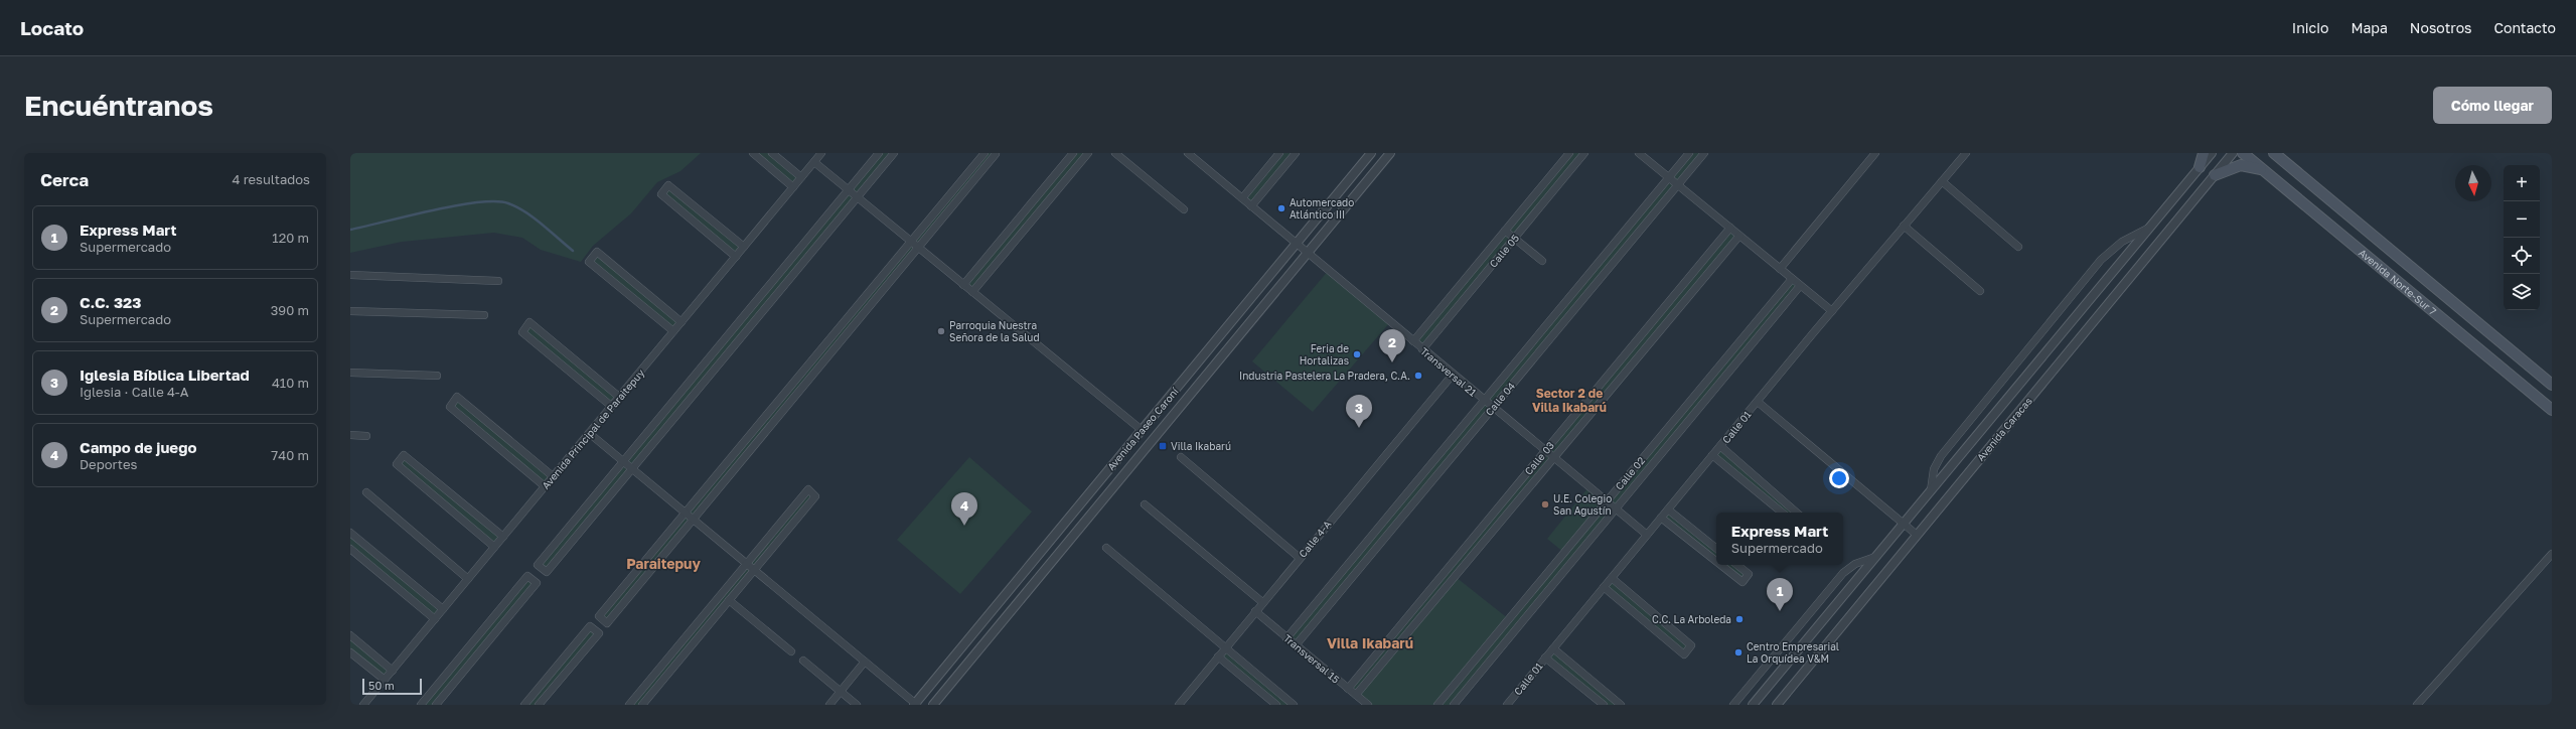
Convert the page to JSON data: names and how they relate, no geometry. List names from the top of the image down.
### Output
{
  "streets": {
    "main road": ["Avenida Norte-Sur 7"],
    "street": [
      "Calle 05",
      "Transversal 21",
      "Calle 04",
      "Calle 01",
      "Avenida Principal de Paraitepuy",
      "Avenida Paseo Caroní",
      "Avenida Caracas",
      "Calle 03",
      "Calle 02",
      "Calle 4-A",
      "Transversal 15"
    ]
  },
  "crossings": [
    ["Calle 05", "Transversal 21"],
    ["Transversal 21", "Calle 04"],
    ["Transversal 21", "Calle 01"],
    ["Transversal 21", "Avenida Paseo Caroní"],
    ["Transversal 21", "Calle 03"],
    ["Transversal 21", "Calle 02"],
    ["Transversal 21", "Calle 4-A"],
    ["Calle 04", "Transversal 15"],
    ["Calle 03", "Transversal 15"],
    ["Calle 4-A", "Transversal 15"]
  ],
  "districts": ["Sector 2 de Villa Ikabarú", "Paraitepuy", "Villa Ikabarú"],
  "places": {
    "other": [
      "Automercado Atlántico III",
      "Parroquia Nuestra Señora de la Salud",
      "Feria de Hortalizas",
      "Industria Pastelera La Pradera, C.A.",
      "U.E. Colegio San Agustín",
      "C.C. La Arboleda",
      "Centro Empresarial La Orquídea V&M"
    ],
    "transit": ["Villa Ikabarú"]
  },
  "scale_bar": "50 m",
  "north": "bottom",
  "page": {
    "header": "Locato",
    "nav": [
      "Inicio",
      "Mapa",
      "Nosotros",
      "Contacto"
    ],
    "buttons": "Cómo llegar",
    "title": "Encuéntranos",
    "heading": ["Cerca", "4 resultados"],
    "map_buttons": ["+", "−"],
    "list": [
      {
        "mark": "1",
        "name": "Express Mart",
        "note": "Supermercado",
        "value": "120 m"
      },
      {
        "mark": "2",
        "name": "C.C. 323",
        "note": "Supermercado",
        "value": "390 m"
      },
      {
        "mark": "3",
        "name": "Iglesia Bíblica Libertad",
        "note": "Iglesia · Calle 4-A",
        "value": "410 m"
      },
      {
        "mark": "4",
        "name": "Campo de juego",
        "note": "Deportes",
        "value": "740 m"
      }
    ],
    "pins": [
      "2",
      "3",
      "4",
      "1"
    ],
    "popup": ["Express Mart", "Supermercado"],
    "scale": "50 m"
  }
}
